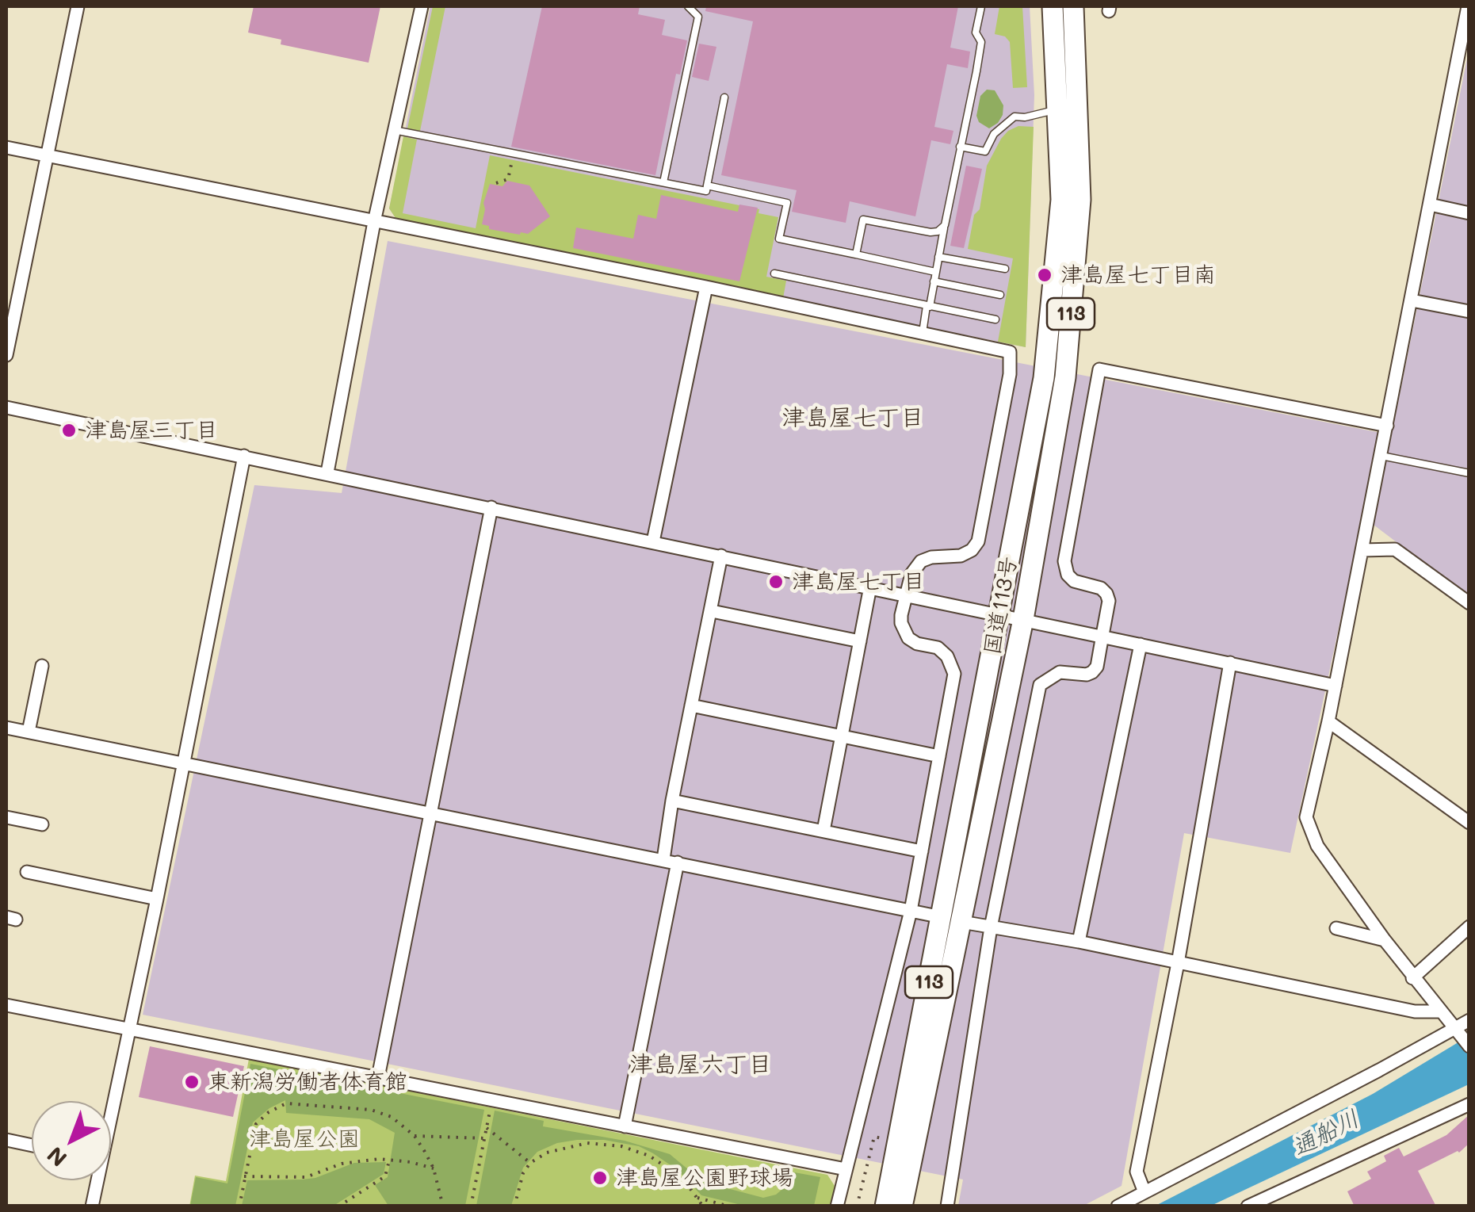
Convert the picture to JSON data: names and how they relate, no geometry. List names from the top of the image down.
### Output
{
  "streets": {
    "highway": ["113", "国道113号"]
  },
  "districts": ["津島屋七丁目", "津島屋六丁目"],
  "water": ["通船川"],
  "parks": ["津島屋公園"],
  "places": [
    "津島屋七丁目南",
    "津島屋三丁目",
    "津島屋七丁目",
    "東新潟労働者体育館",
    "津島屋公園野球場"
  ],
  "north": "bottom left"
}
